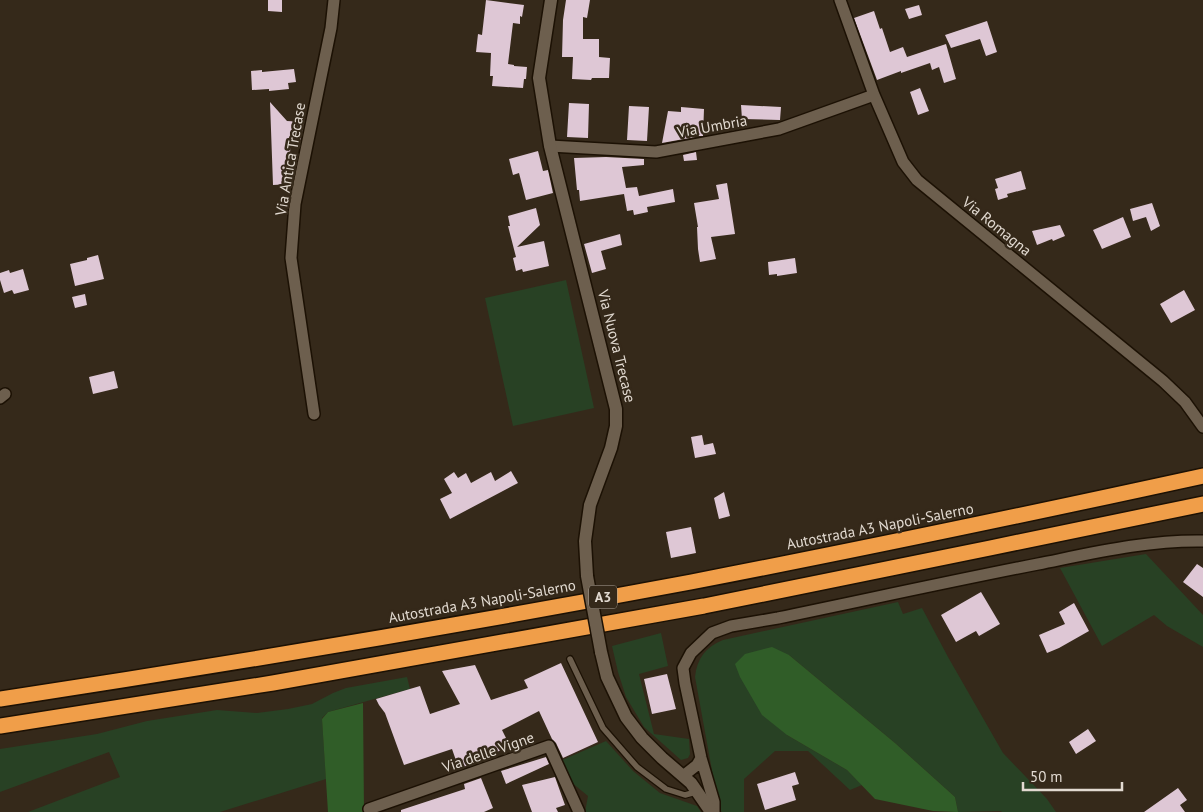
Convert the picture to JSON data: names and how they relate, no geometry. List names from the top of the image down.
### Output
{
  "streets": {
    "highway": ["Autostrada A3 Napoli-Salerno", "A3"],
    "street": [
      "Via Umbria",
      "Via Antica Trecase",
      "Via Romagna",
      "Via Nuova Trecase",
      "Via delle Vigne"
    ]
  },
  "crossings": [
    ["Via Umbria", "Via Romagna"],
    ["Via Umbria", "Via Nuova Trecase"]
  ],
  "scale_bar": "50 m"
}
